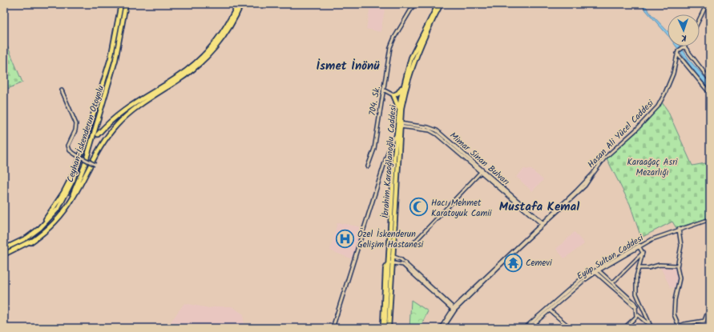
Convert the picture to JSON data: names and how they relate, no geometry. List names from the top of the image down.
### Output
{
  "streets": {
    "highway": ["Ceyhan-İskenderun Otoyolu", "İbrahim Karaoğlanoğlu Caddesi"],
    "street": [
      "704. Sk.",
      "Hasan Ali Yücel Caddesi",
      "Mimar Sinan Bulvarı",
      "Eyüp Sultan Caddesi"
    ]
  },
  "crossings": [
    ["Hasan Ali Yücel Caddesi", "Mimar Sinan Bulvarı"],
    ["Mimar Sinan Bulvarı", "İbrahim Karaoğlanoğlu Caddesi"]
  ],
  "districts": ["İsmet İnönü", "Mustafa Kemal"],
  "parks": ["Karaağaç Asri Mezarlığı"],
  "places": {
    "mosque": ["Hacı Mehmet Karatoyuk Camii"],
    "hospital": ["Özel İskenderun Gelişim Hastanesi"],
    "temple": ["Cemevi"]
  },
  "north": "bottom"
}
